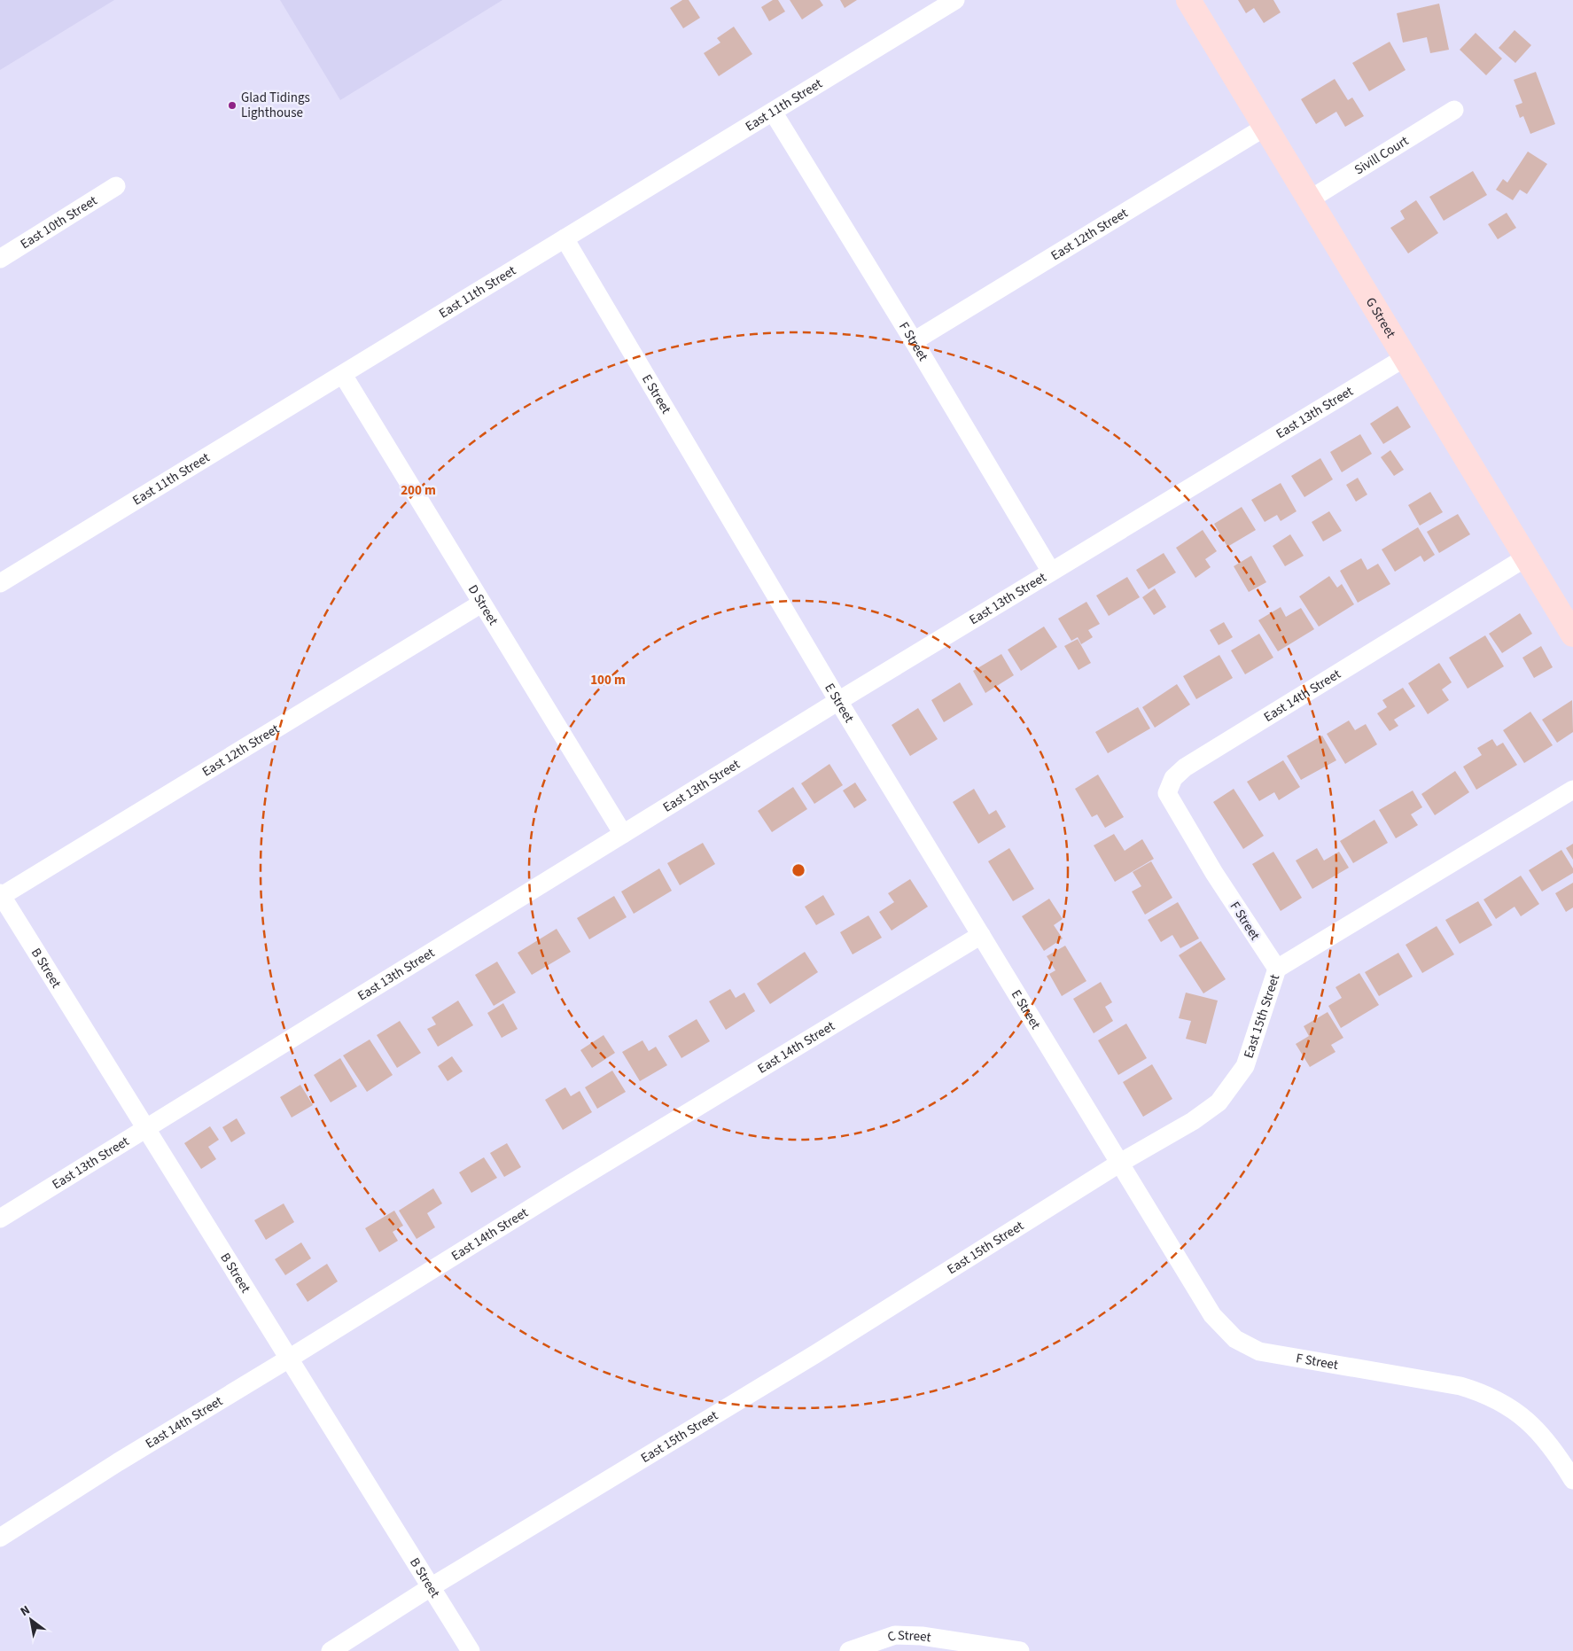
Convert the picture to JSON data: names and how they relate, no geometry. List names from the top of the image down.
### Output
{
  "streets": {
    "main road": ["G Street"],
    "street": [
      "East 11th Street",
      "Sivill Court",
      "East 10th Street",
      "East 12th Street",
      "F Street",
      "E Street",
      "East 13th Street",
      "D Street",
      "East 14th Street",
      "B Street",
      "East 15th Street",
      "C Street"
    ]
  },
  "crossings": [
    ["East 11th Street", "F Street"],
    ["East 11th Street", "E Street"],
    ["East 11th Street", "D Street"],
    ["Sivill Court", "G Street"],
    ["East 12th Street", "G Street"],
    ["East 12th Street", "F Street"],
    ["East 12th Street", "D Street"],
    ["East 12th Street", "B Street"],
    ["G Street", "East 13th Street"],
    ["G Street", "East 14th Street"],
    ["F Street", "E Street"],
    ["F Street", "East 13th Street"],
    ["F Street", "East 14th Street"],
    ["F Street", "East 15th Street"],
    ["E Street", "East 13th Street"],
    ["E Street", "East 14th Street"],
    ["E Street", "East 15th Street"],
    ["East 13th Street", "D Street"],
    ["East 13th Street", "B Street"],
    ["East 14th Street", "B Street"],
    ["B Street", "East 15th Street"]
  ],
  "places": ["Glad Tidings Lighthouse"],
  "north": "top left",
  "rings": ["200 m", "100 m"]
}
